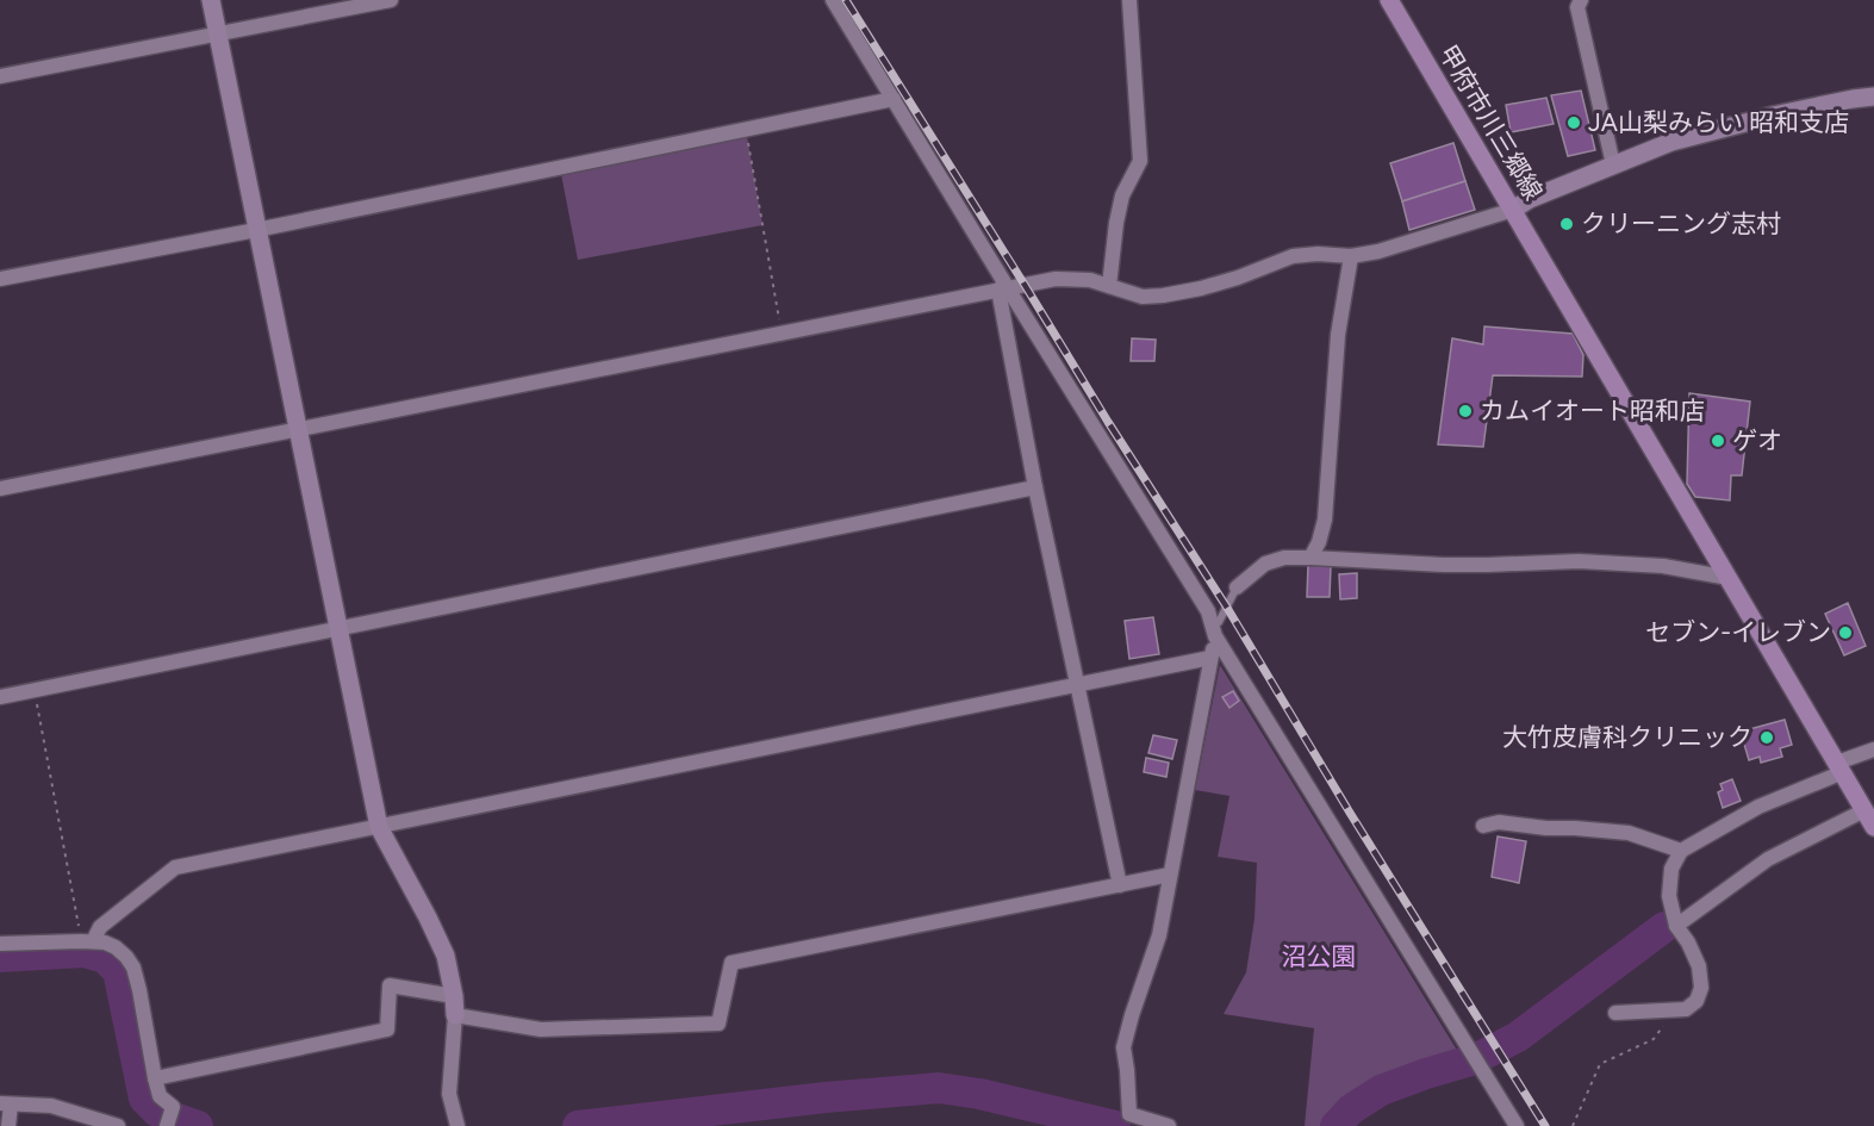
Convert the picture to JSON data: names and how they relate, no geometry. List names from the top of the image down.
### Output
{
  "streets": {
    "main road": ["甲府市川三郷線"]
  },
  "parks": ["沼公園"],
  "places": [
    "JA山梨みらい 昭和支店",
    "クリーニング志村",
    "カムイオート昭和店",
    "ゲオ",
    "セブン-イレブン",
    "大竹皮膚科クリニック"
  ]
}
